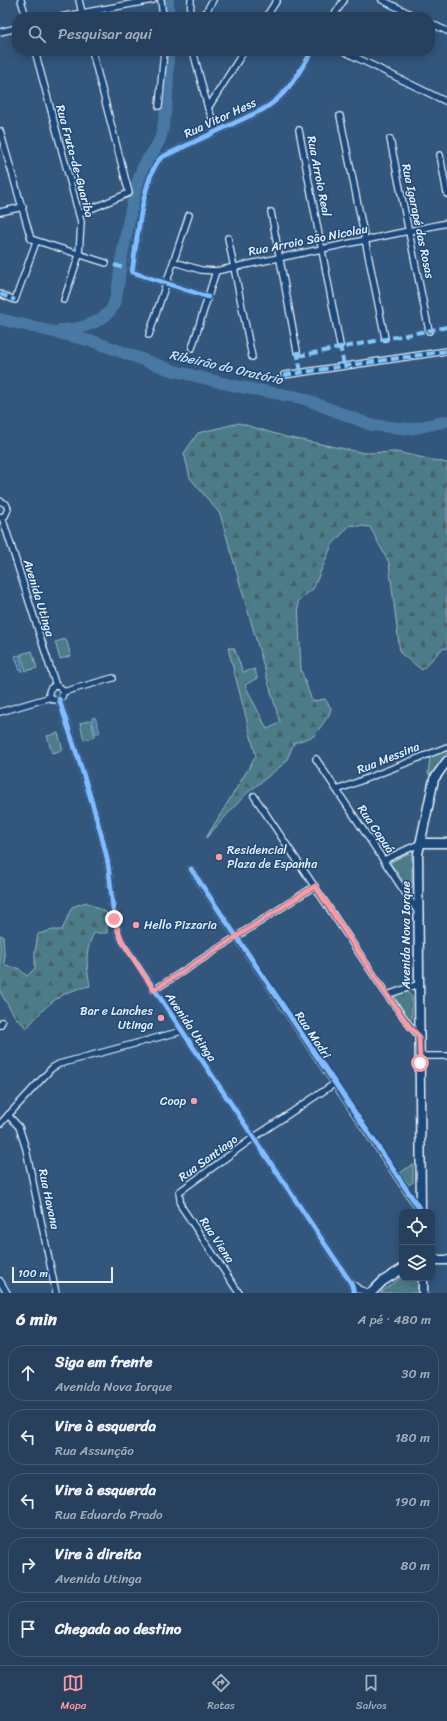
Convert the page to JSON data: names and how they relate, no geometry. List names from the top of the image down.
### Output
{
  "streets": {
    "main road": ["Avenida Nova Iorque"],
    "street": [
      "Rua Vitor Hess",
      "Rua Fruta-de-Guariba",
      "Rua Arroio Real",
      "Rua Igarapé das Rosas",
      "Rua Arroio São Nicolau",
      "Avenida Utinga",
      "Rua Messina",
      "Rua Capuá",
      "Rua Madri",
      "Rua Santiago",
      "Rua Havana",
      "Rua Viena"
    ]
  },
  "crossings": [
    ["Rua Arroio Real", "Rua Arroio São Nicolau"],
    ["Rua Igarapé das Rosas", "Rua Arroio São Nicolau"],
    ["Avenida Utinga", "Rua Santiago"],
    ["Rua Messina", "Rua Capuá"],
    ["Rua Capuá", "Avenida Nova Iorque"],
    ["Rua Madri", "Rua Santiago"],
    ["Rua Santiago", "Rua Viena"]
  ],
  "water": ["Ribeirão do Oratório"],
  "places": [
    "Residencial Plaza de Espanha",
    "Hello Pizzaria",
    "Bar e Lanches Utinga",
    "Coop"
  ],
  "scale_bar": "100 m",
  "page": {
    "search": "Pesquisar aqui",
    "scale": "100 m",
    "heading": ["6 min", "A pé · 480 m"],
    "list": [
      ["Siga em frente", "Avenida Nova Iorque", "30 m"],
      ["Vire à esquerda", "Rua Assunção", "180 m"],
      ["Vire à esquerda", "Rua Eduardo Prado", "190 m"],
      ["Vire à direita", "Avenida Utinga", "80 m"],
      "Chegada ao destino"
    ],
    "nav": ["Mapa", "Rotas", "Salvos"]
  }
}
